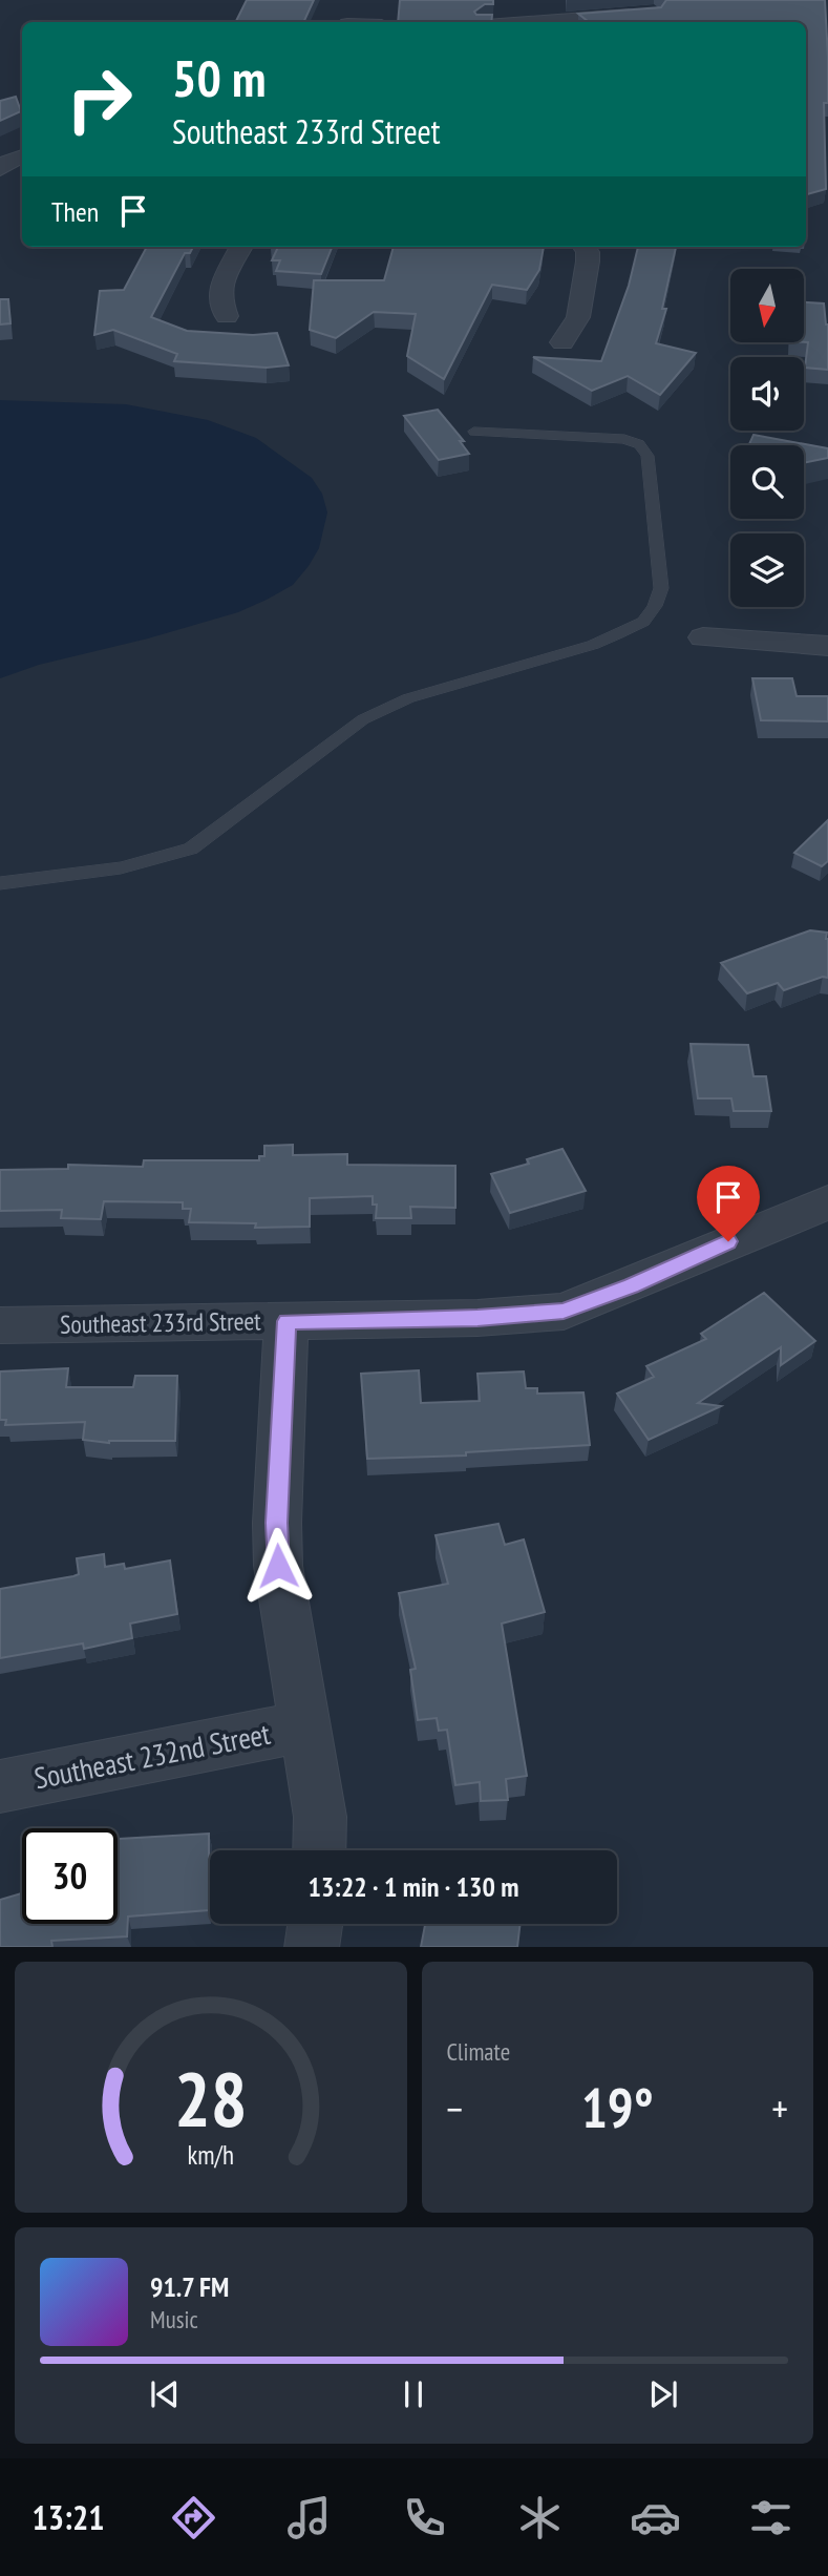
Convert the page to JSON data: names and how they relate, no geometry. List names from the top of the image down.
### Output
{
  "streets": {
    "street": ["Southeast 233rd Street", "Southeast 232nd Street"]
  },
  "north": "bottom",
  "page": {
    "turn": ["50 m", "Southeast 233rd Street"],
    "then": "Then",
    "limit": "30",
    "trip": "13:22 · 1 min · 130 m",
    "tile": "Climate",
    "heat": ["−", "19°", "+"],
    "song": ["91.7 FM", "Music"],
    "tabs": "13:21",
    "gauge": ["28", "km/h"]
  }
}
